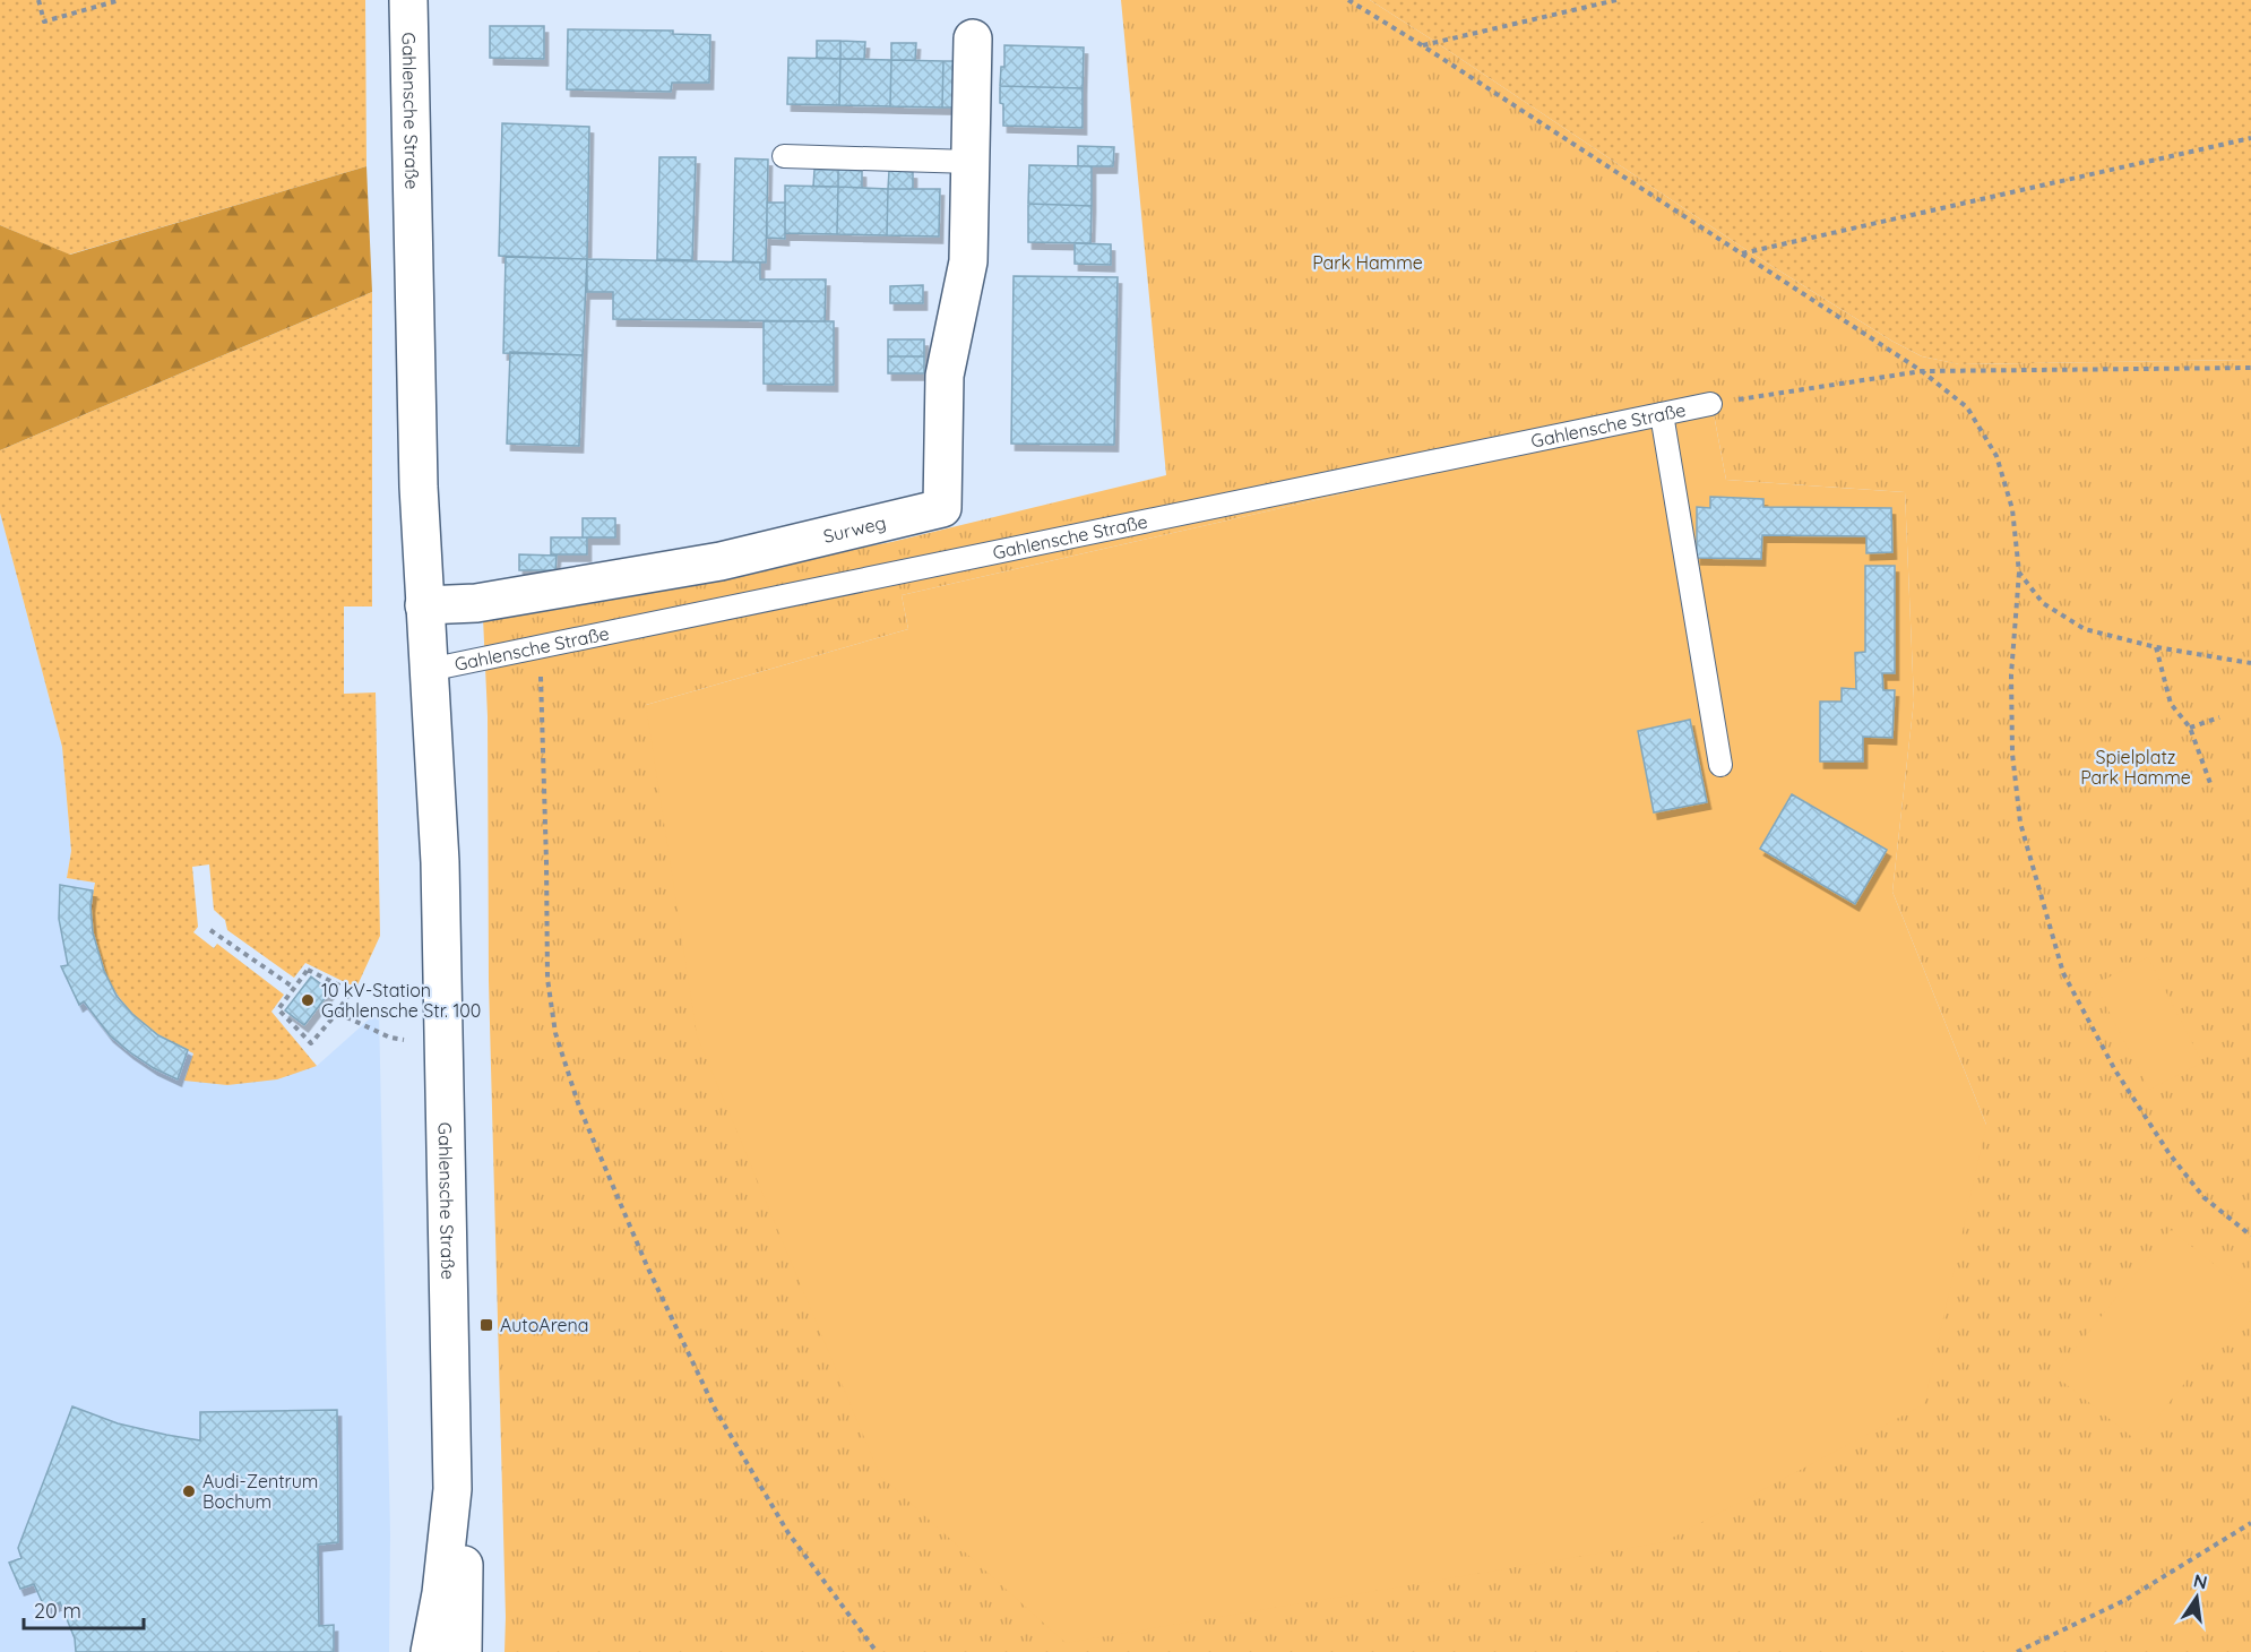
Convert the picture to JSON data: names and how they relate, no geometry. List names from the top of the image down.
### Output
{
  "streets": {
    "street": ["Gahlensche Straße", "Surweg"]
  },
  "crossings": [
    ["Gahlensche Straße", "Surweg"]
  ],
  "parks": ["Park Hamme", "Spielplatz Park Hamme"],
  "places": {
    "other": ["10 kV-Station Gahlensche Str. 100", "Audi-Zentrum Bochum"],
    "transit": ["AutoArena"]
  },
  "scale_bar": "20 m",
  "north": "top"
}
